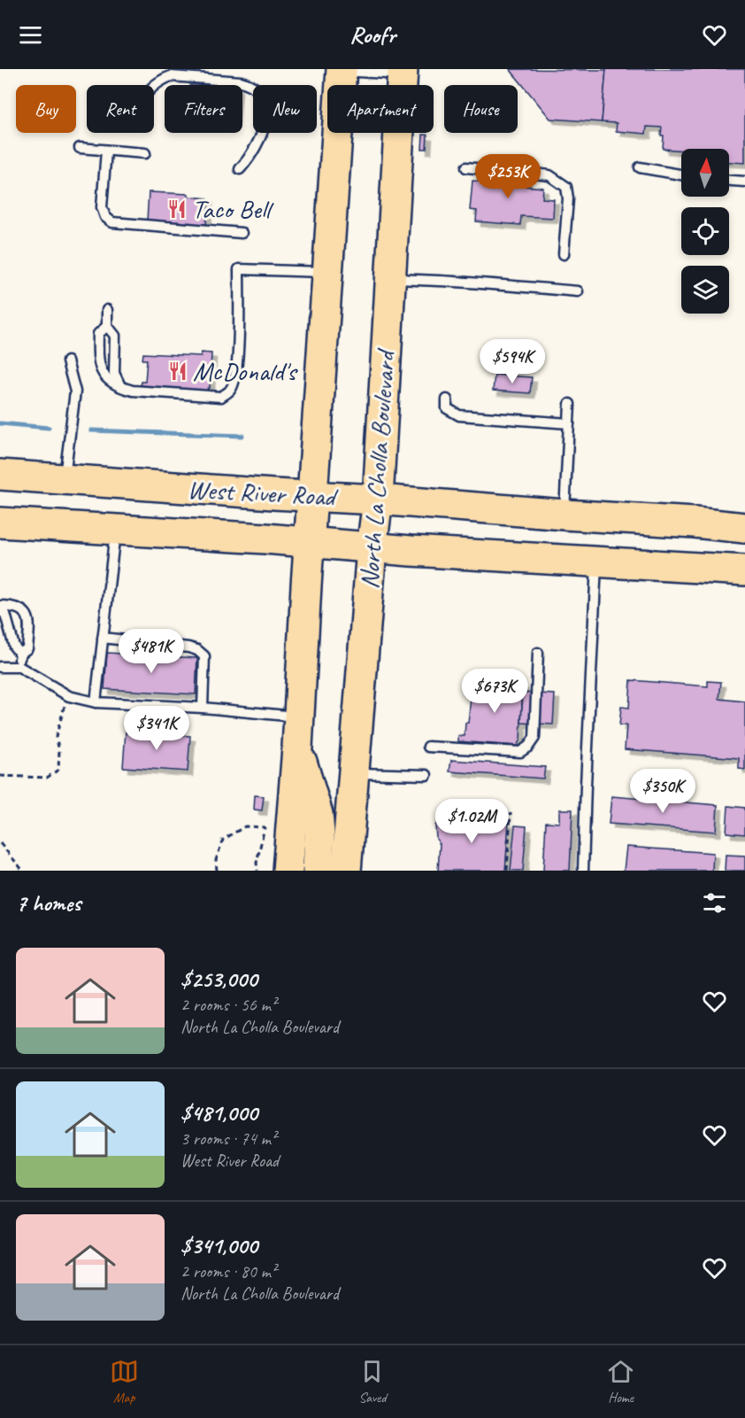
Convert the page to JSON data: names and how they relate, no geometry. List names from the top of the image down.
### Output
{
  "streets": {
    "main road": ["North La Cholla Boulevard", "West River Road"]
  },
  "crossings": [
    ["North La Cholla Boulevard", "West River Road"]
  ],
  "places": {
    "restaurant": ["Taco Bell", "McDonald's"]
  },
  "north": "top",
  "page": {
    "header": "Roofr",
    "chip": [
      "Buy",
      "Rent",
      "Filters",
      "New",
      "Apartment",
      "House"
    ],
    "price": [
      "$253K",
      "$594K",
      "$481K",
      "$673K",
      "$341K",
      "$350K",
      "$1.02M"
    ],
    "heading": "7 homes",
    "list": [
      {
        "name": "$253,000",
        "note": "2 rooms · 56 m² · North La Cholla Boulevard"
      },
      {
        "name": "$481,000",
        "note": "3 rooms · 74 m² · West River Road"
      },
      {
        "name": "$341,000",
        "note": "2 rooms · 80 m² · North La Cholla Boulevard"
      }
    ],
    "tabs": ["Map", "Saved", "Home"]
  }
}
